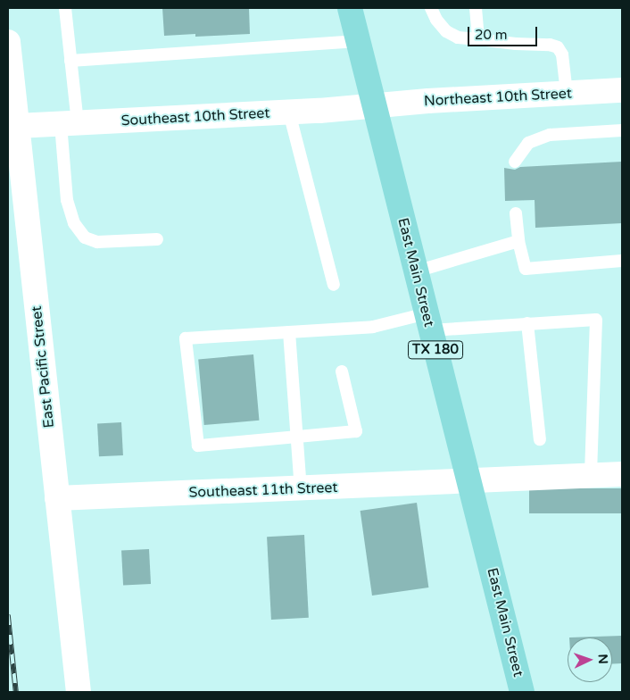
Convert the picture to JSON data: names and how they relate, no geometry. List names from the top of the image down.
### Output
{
  "streets": {
    "main road": ["East Main Street", "TX 180"],
    "street": [
      "Northeast 10th Street",
      "Southeast 10th Street",
      "East Pacific Street",
      "Southeast 11th Street"
    ]
  },
  "crossings": [
    ["Northeast 10th Street", "Southeast 10th Street"],
    ["Northeast 10th Street", "East Main Street"],
    ["Southeast 10th Street", "East Main Street"],
    ["Southeast 10th Street", "East Pacific Street"],
    ["East Main Street", "Southeast 11th Street"],
    ["East Pacific Street", "Southeast 11th Street"]
  ],
  "scale_bar": "20 m",
  "north": "right"
}
